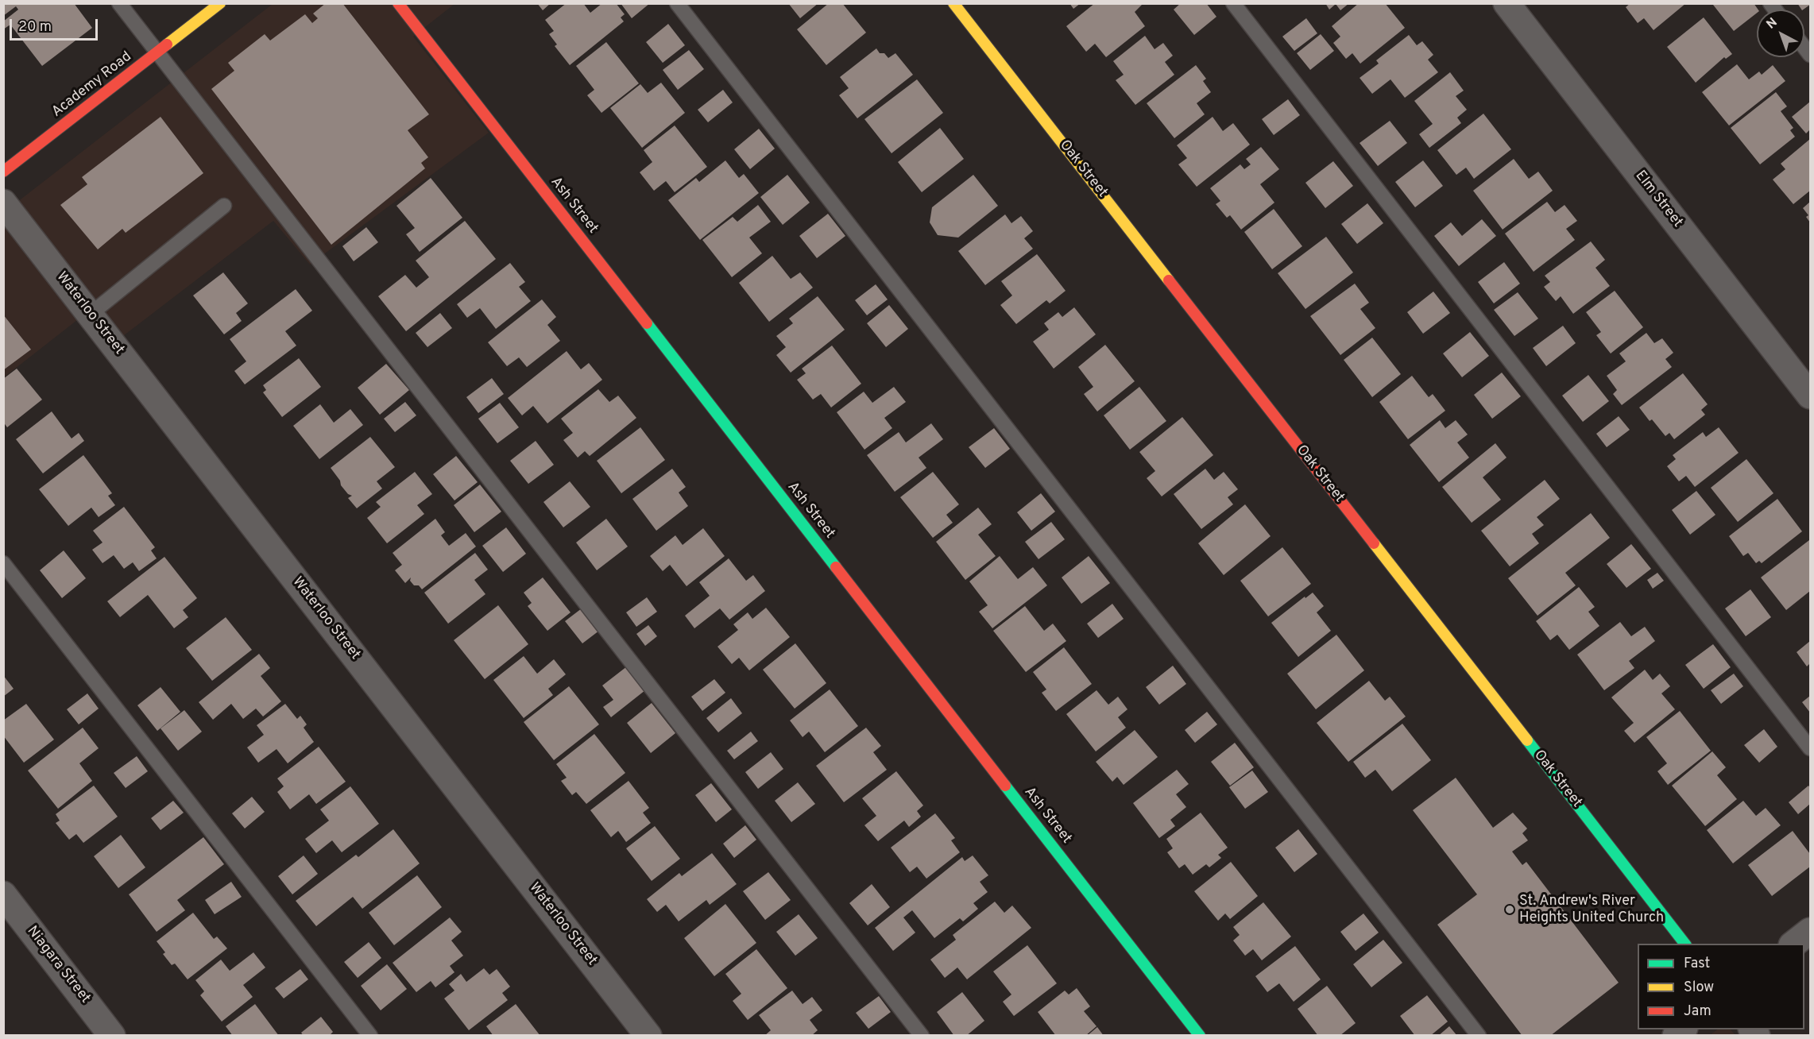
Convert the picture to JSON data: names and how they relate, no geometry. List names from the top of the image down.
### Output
{
  "streets": {
    "street": [
      "Academy Road",
      "Oak Street",
      "Elm Street",
      "Ash Street",
      "Waterloo Street",
      "Niagara Street"
    ]
  },
  "places": ["St. Andrew's River Heights United Church"],
  "legend": ["Fast", "Slow", "Jam"],
  "scale_bar": "20 m",
  "north": "top left"
}
